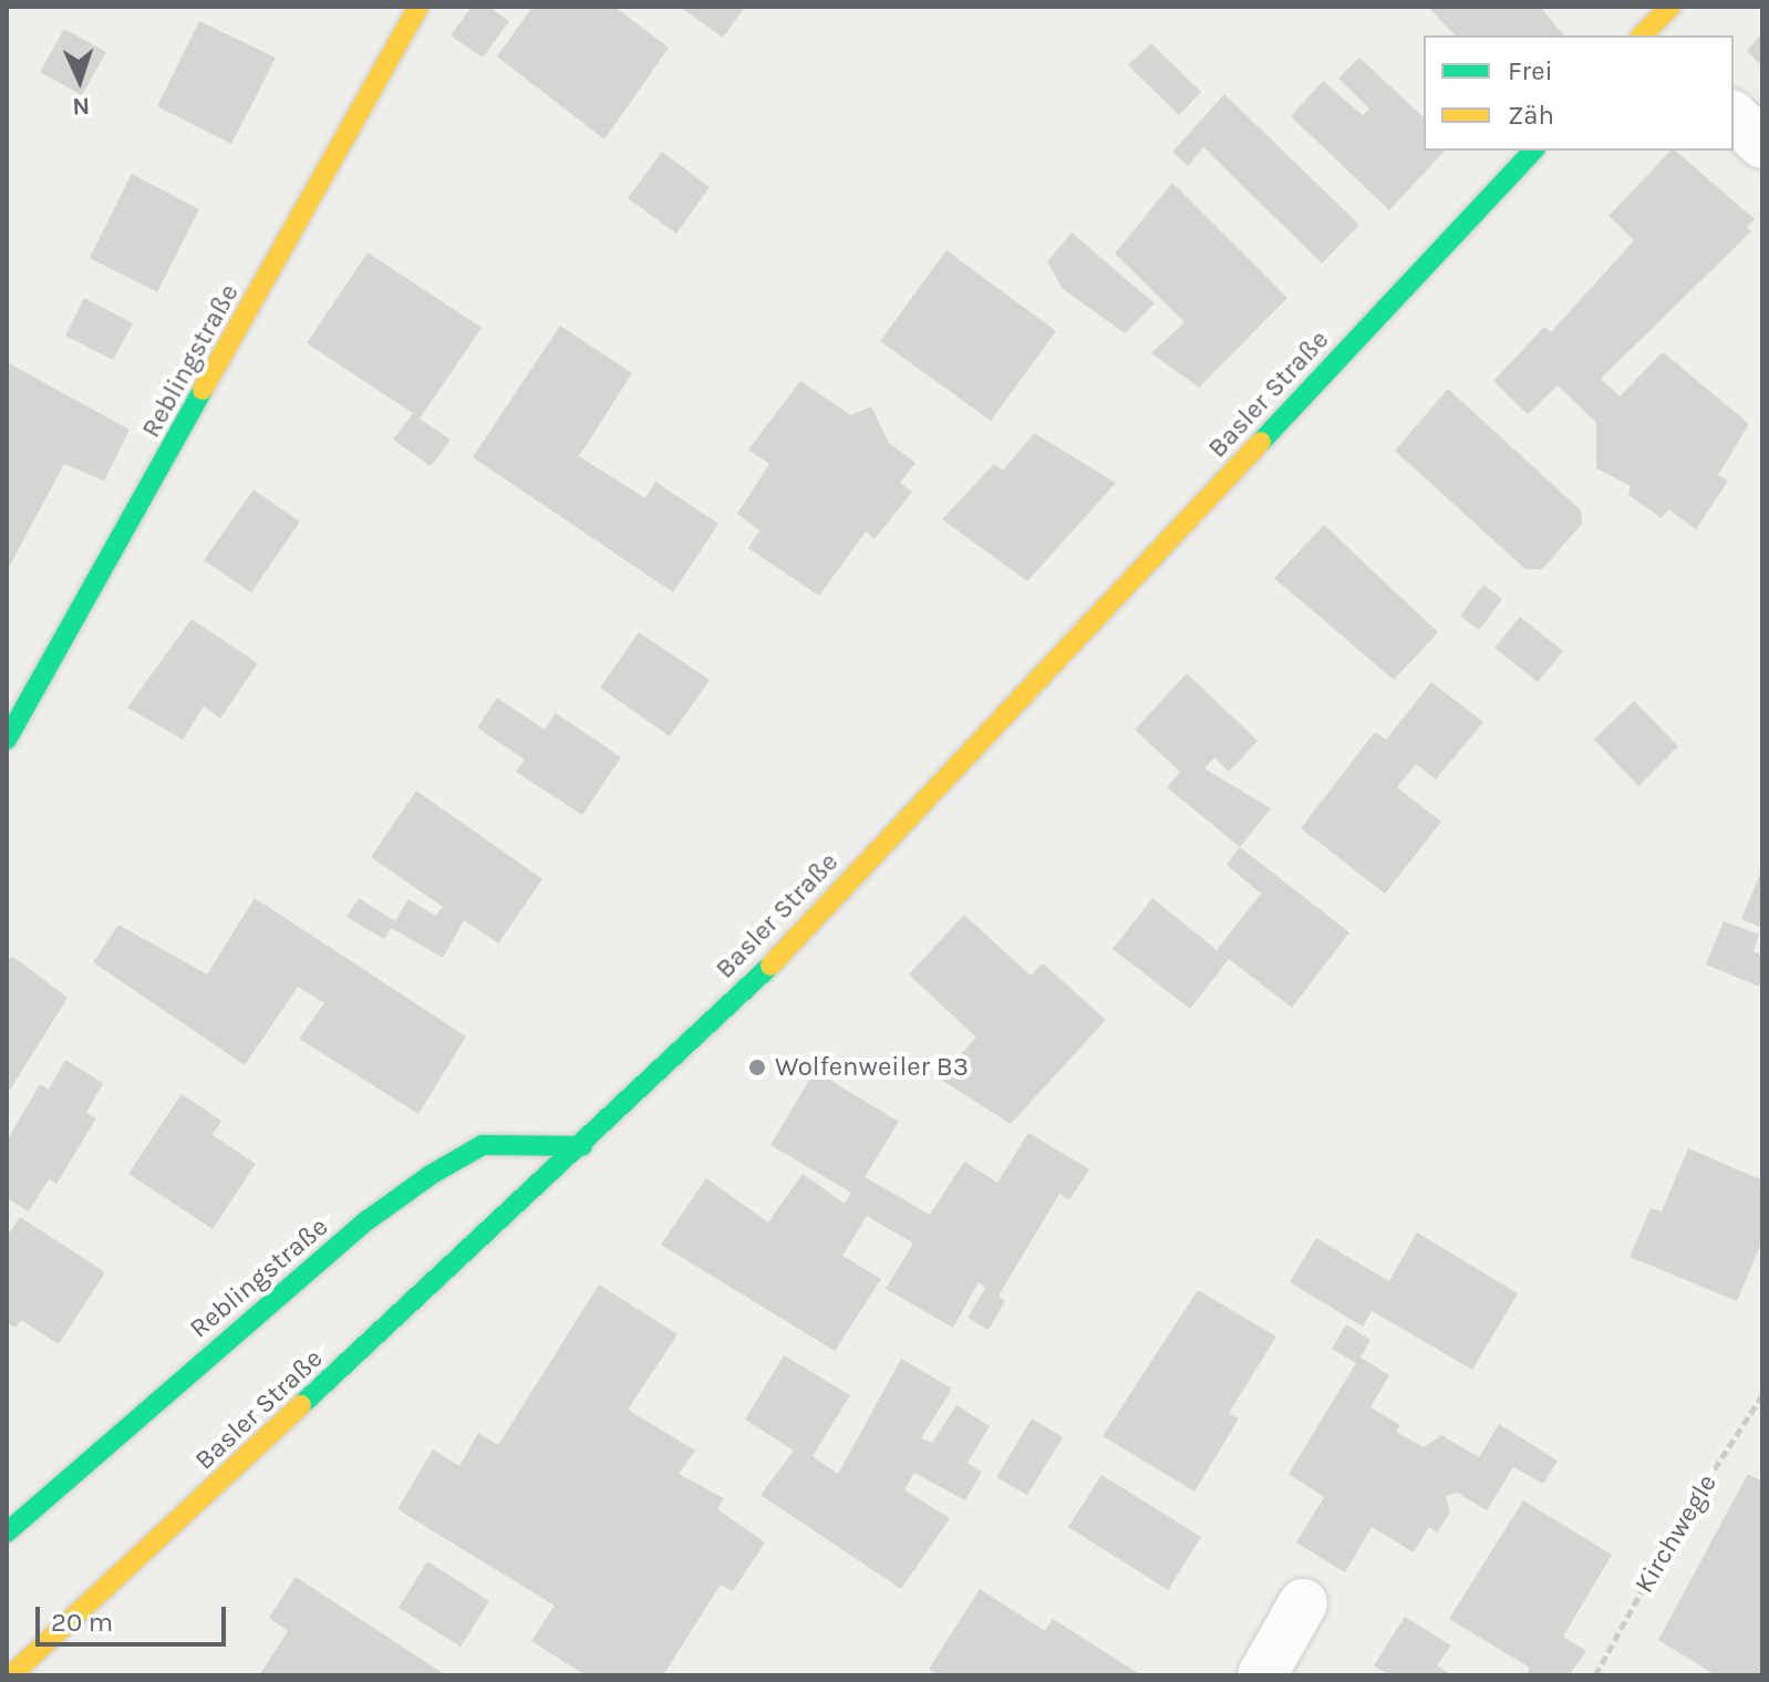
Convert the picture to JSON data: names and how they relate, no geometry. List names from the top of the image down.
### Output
{
  "streets": {
    "main road": ["Reblingstraße", "Basler Straße"],
    "path": ["Kirchwegle"]
  },
  "crossings": [
    ["Reblingstraße", "Basler Straße"]
  ],
  "places": ["Wolfenweiler B3"],
  "legend": ["Frei", "Zäh"],
  "scale_bar": "20 m",
  "north": "bottom"
}
